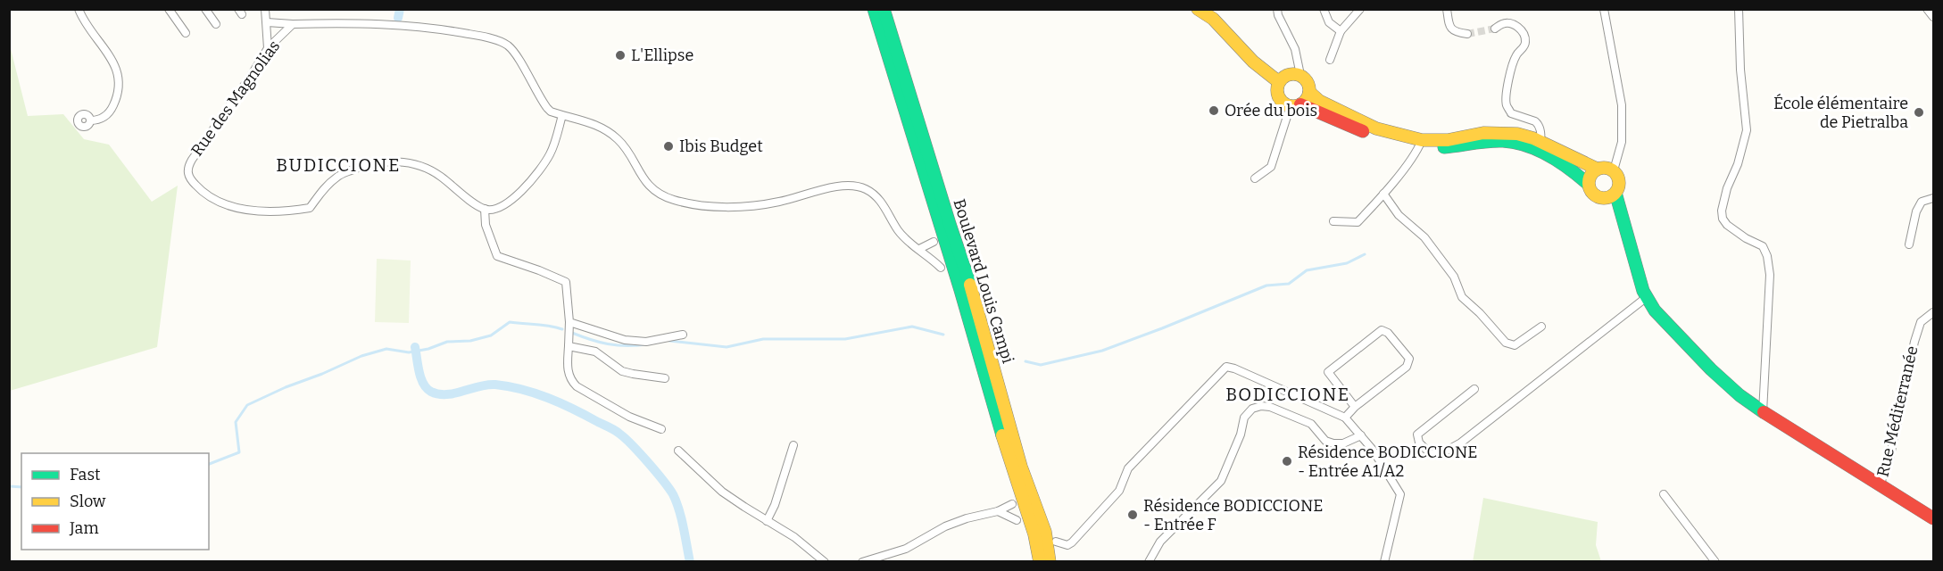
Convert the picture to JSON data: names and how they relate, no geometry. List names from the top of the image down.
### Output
{
  "streets": {
    "main road": ["Boulevard Louis Campi"],
    "street": ["Rue des Magnolias", "Rue Méditerranée"]
  },
  "districts": ["BUDICCIONE", "BODICCIONE"],
  "places": [
    "L'Ellipse",
    "Orée du bois",
    "École élémentaire de Pietralba",
    "Ibis Budget",
    "Résidence BODICCIONE - Entrée A1/A2",
    "Résidence BODICCIONE - Entrée F"
  ],
  "legend": ["Fast", "Slow", "Jam"]
}
